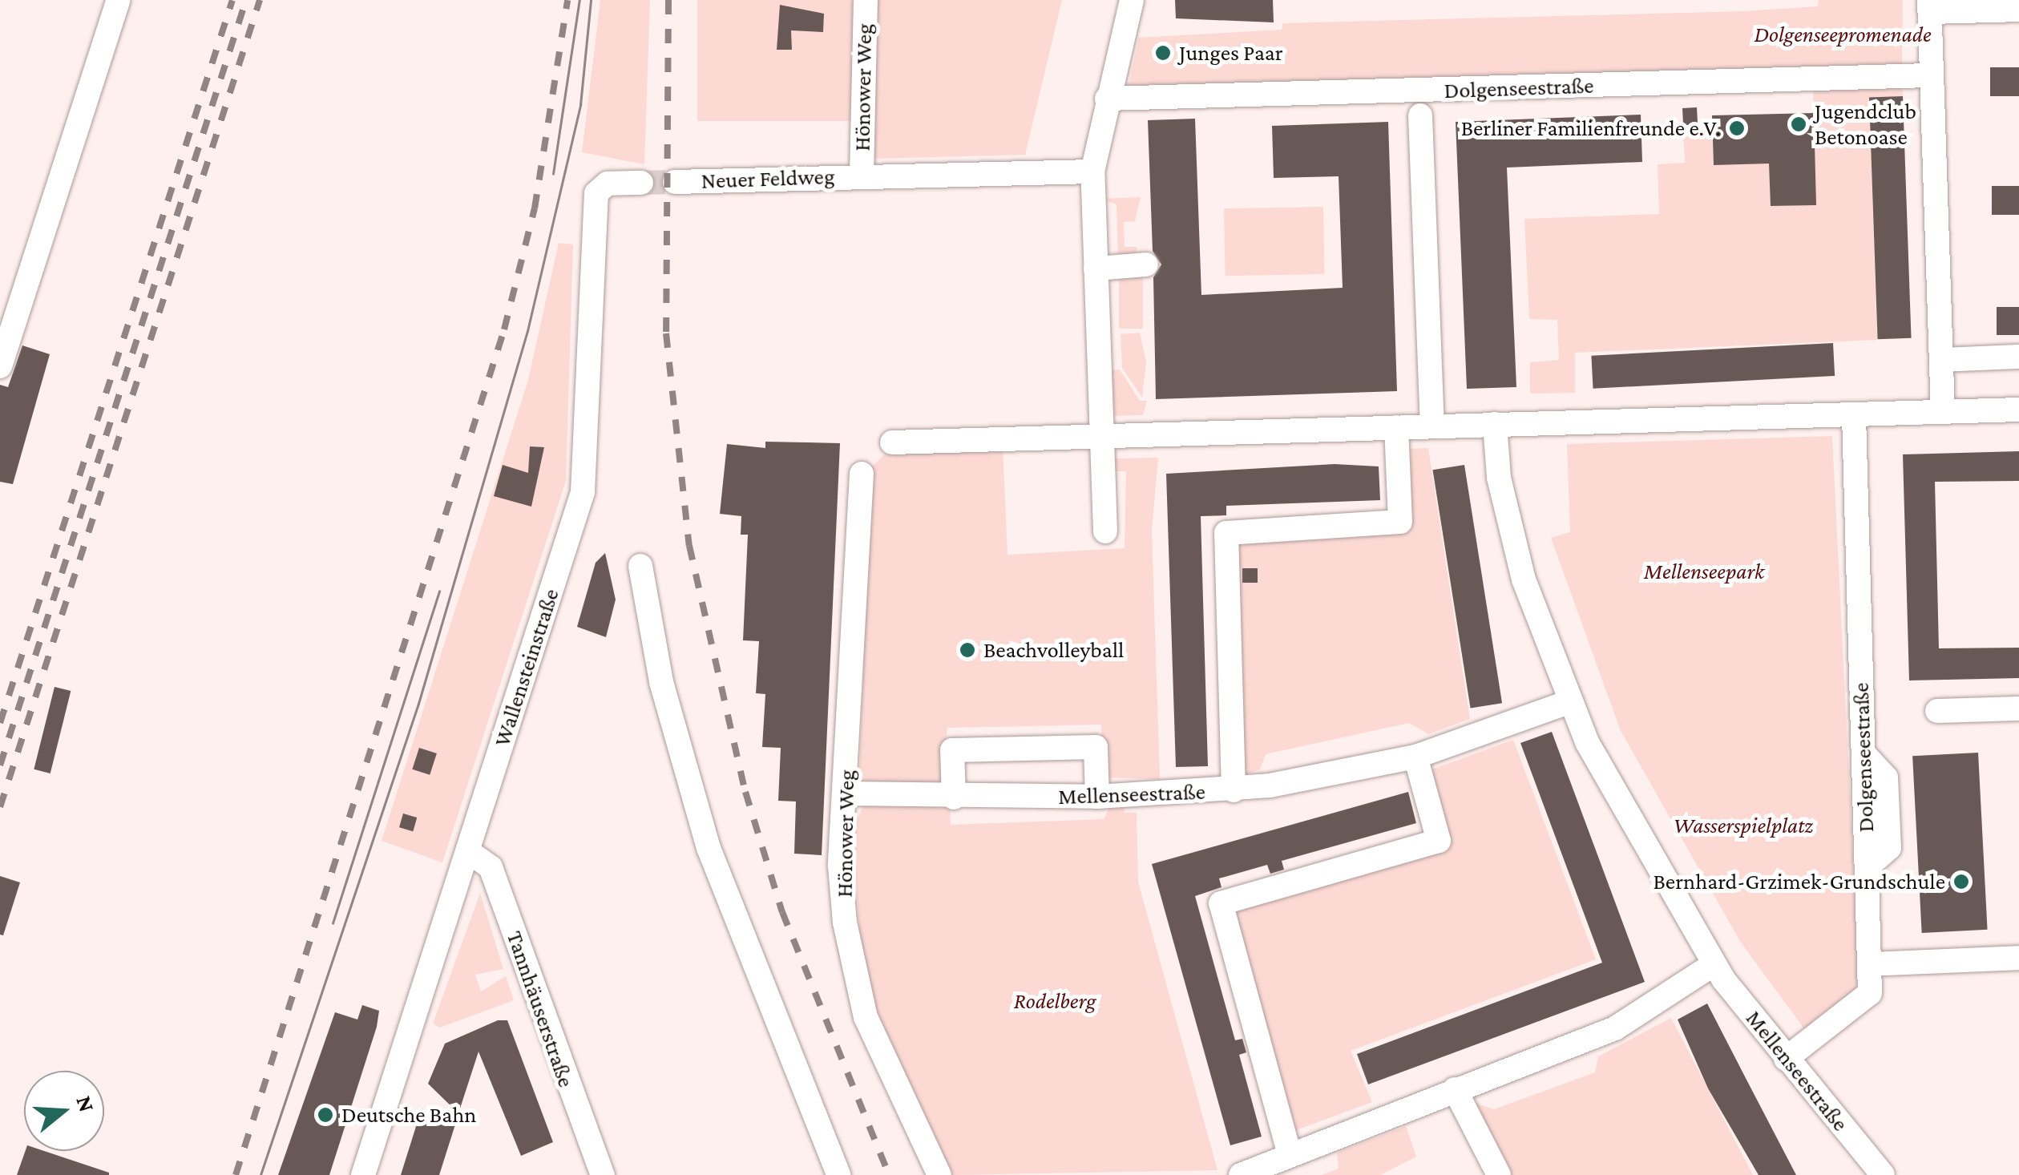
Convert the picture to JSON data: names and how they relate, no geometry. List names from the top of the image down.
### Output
{
  "streets": {
    "street": [
      "Hönower Weg",
      "Dolgenseestraße",
      "Neuer Feldweg",
      "Wallensteinstraße",
      "Mellenseestraße",
      "Tannhäuserstraße"
    ]
  },
  "crossings": [
    ["Hönower Weg", "Neuer Feldweg"],
    ["Hönower Weg", "Mellenseestraße"],
    ["Dolgenseestraße", "Mellenseestraße"],
    ["Wallensteinstraße", "Tannhäuserstraße"]
  ],
  "parks": [
    "Dolgenseepromenade",
    "Mellenseepark",
    "Wasserspielplatz",
    "Rodelberg"
  ],
  "places": [
    "Junges Paar",
    "Jugendclub Betonoase",
    "Berliner Familienfreunde e.V.",
    "Beachvolleyball",
    "Bernhard-Grzimek-Grundschule",
    "Deutsche Bahn"
  ],
  "north": "right"
}
